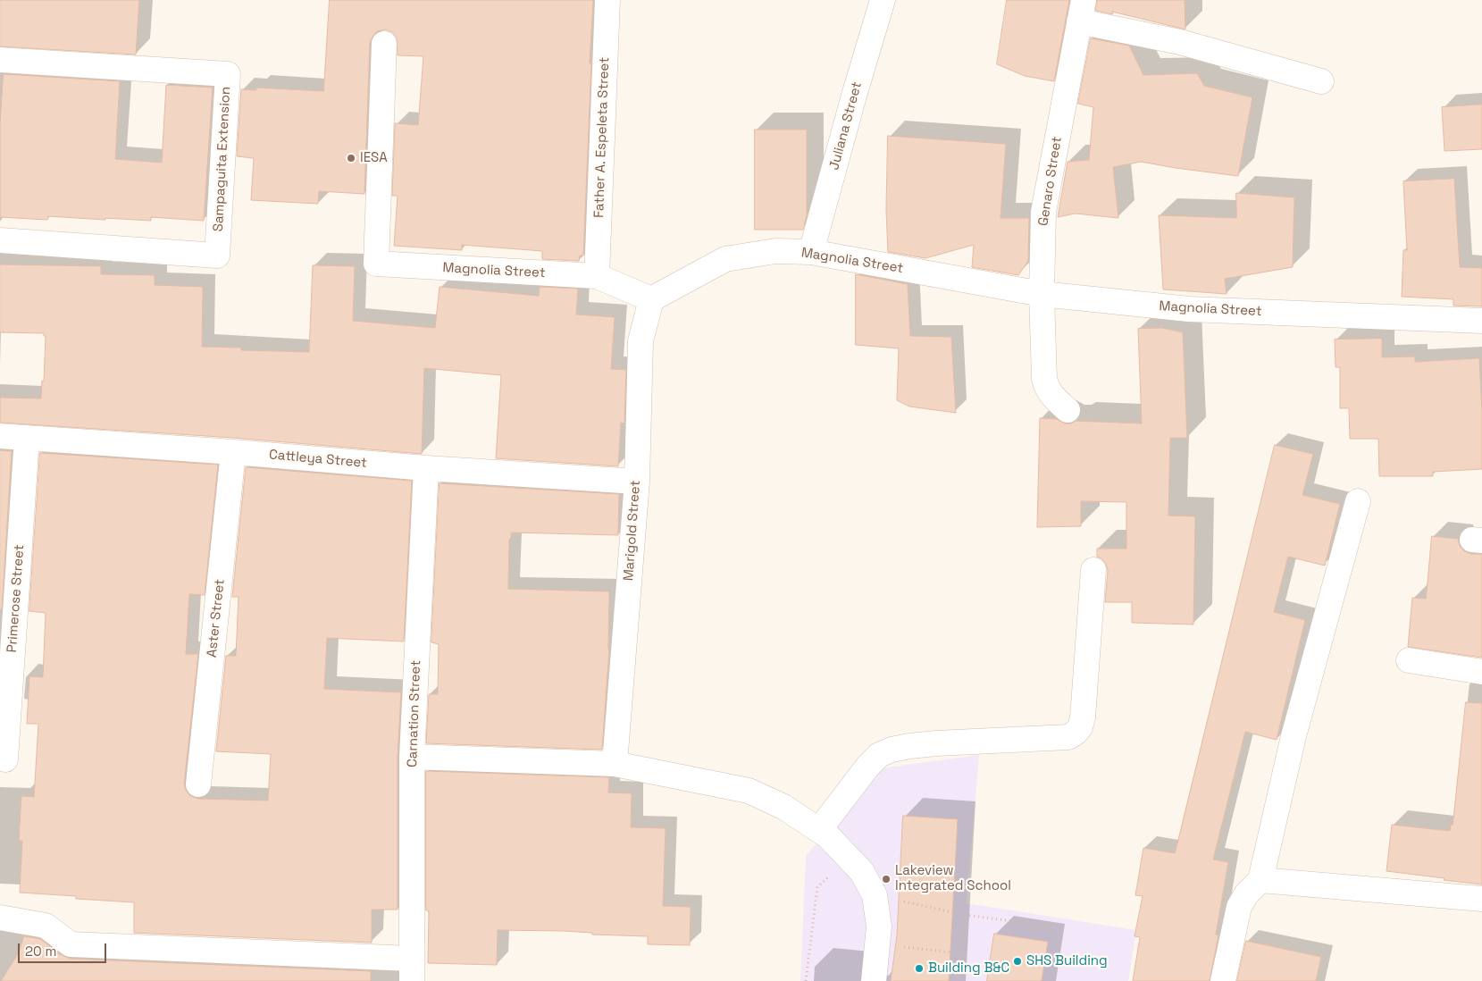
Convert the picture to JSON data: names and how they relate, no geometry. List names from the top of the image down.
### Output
{
  "streets": {
    "street": [
      "Juliana Street",
      "Father A. Espeleta Street",
      "Sampaguita Extension",
      "Genaro Street",
      "Magnolia Street",
      "Cattleya Street",
      "Marigold Street",
      "Primerose Street",
      "Aster Street",
      "Carnation Street"
    ]
  },
  "crossings": [
    ["Juliana Street", "Magnolia Street"],
    ["Father A. Espeleta Street", "Magnolia Street"],
    ["Genaro Street", "Magnolia Street"],
    ["Magnolia Street", "Marigold Street"],
    ["Cattleya Street", "Marigold Street"],
    ["Cattleya Street", "Primerose Street"],
    ["Cattleya Street", "Aster Street"],
    ["Cattleya Street", "Carnation Street"]
  ],
  "places": [
    "IESA",
    "Lakeview Integrated School",
    "SHS Building",
    "Building B&C"
  ],
  "scale_bar": "20 m"
}
